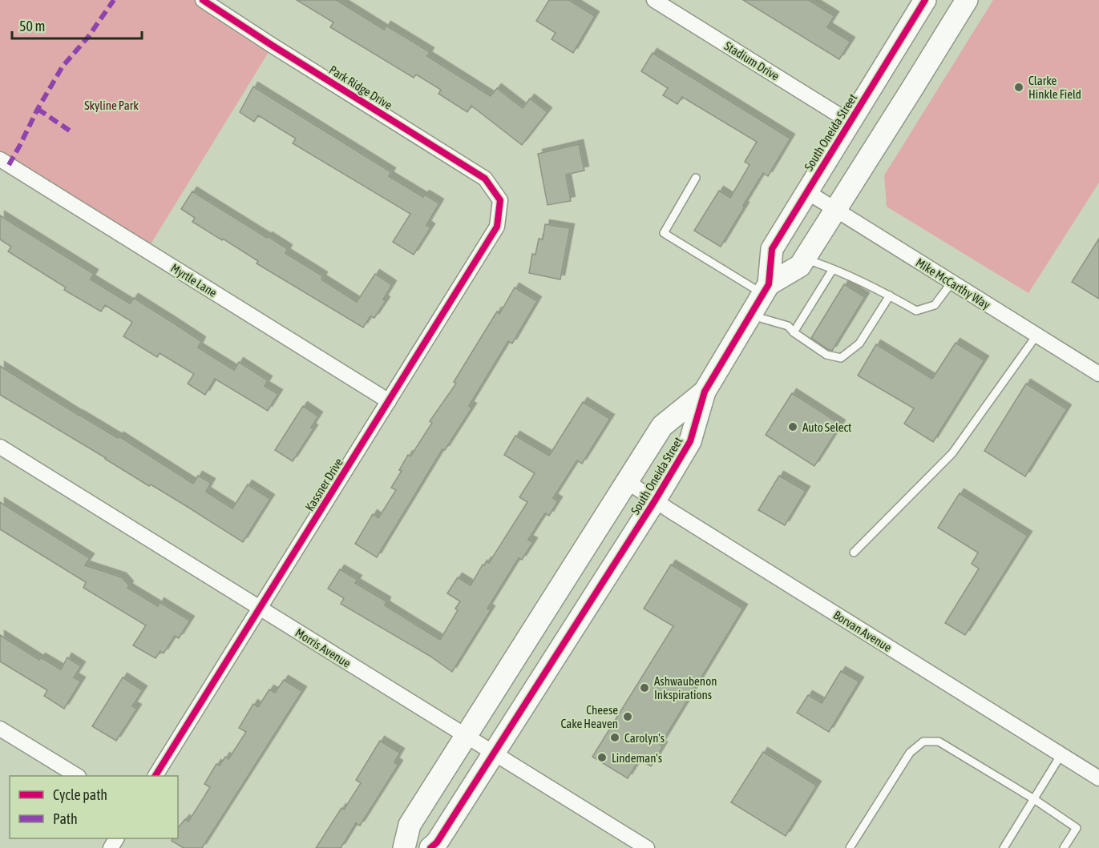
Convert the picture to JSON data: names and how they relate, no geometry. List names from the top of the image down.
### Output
{
  "streets": {
    "street": [
      "Stadium Drive",
      "Park Ridge Drive",
      "South Oneida Street",
      "Myrtle Lane",
      "Mike McCarthy Way",
      "Kassner Drive",
      "Borvan Avenue",
      "Morris Avenue"
    ]
  },
  "crossings": [
    ["Stadium Drive", "South Oneida Street"],
    ["Park Ridge Drive", "Kassner Drive"],
    ["South Oneida Street", "Mike McCarthy Way"],
    ["South Oneida Street", "Borvan Avenue"],
    ["South Oneida Street", "Morris Avenue"],
    ["Myrtle Lane", "Kassner Drive"],
    ["Kassner Drive", "Morris Avenue"]
  ],
  "parks": ["Skyline Park"],
  "places": [
    "Clarke Hinkle Field",
    "Auto Select",
    "Ashwaubenon Inkspirations",
    "Cheese Cake Heaven",
    "Carolyn's",
    "Lindeman's"
  ],
  "legend": ["Cycle path", "Path"],
  "scale_bar": "50 m"
}
